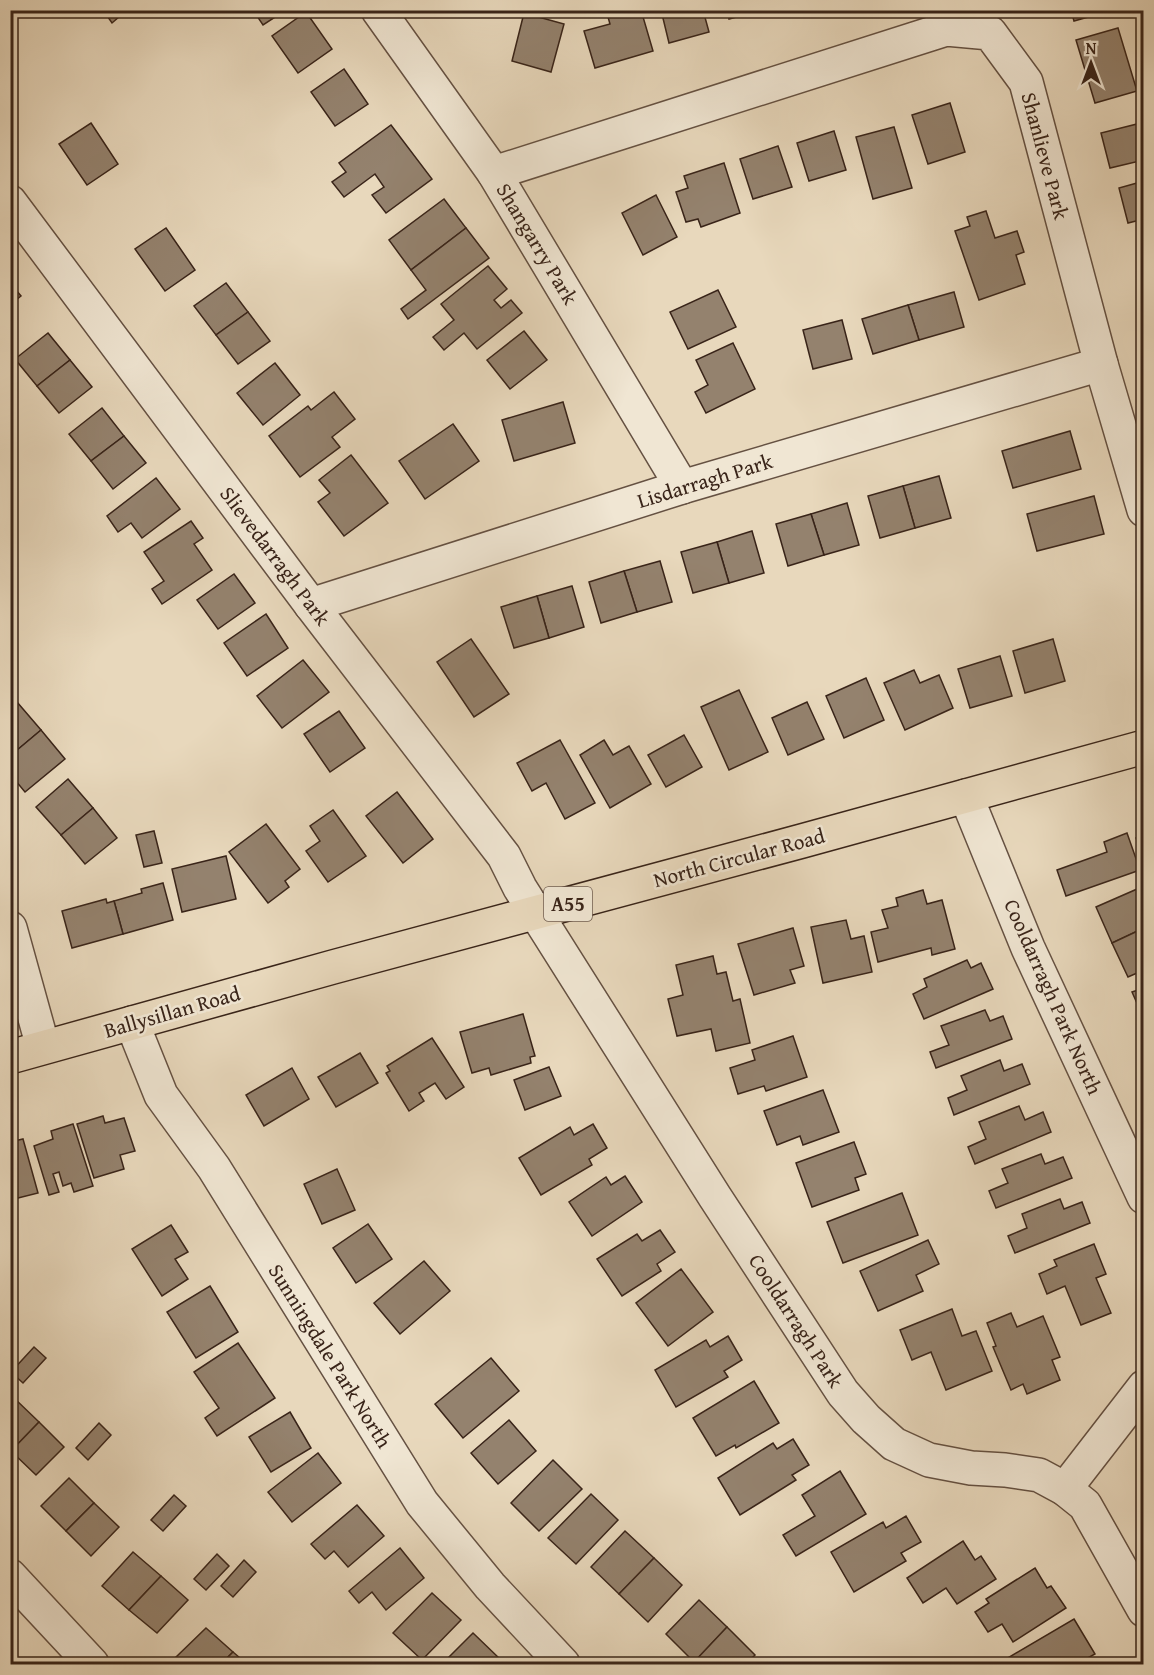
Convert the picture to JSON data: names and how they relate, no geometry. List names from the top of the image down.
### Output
{
  "streets": {
    "highway": ["North Circular Road", "A55", "Ballysillan Road"],
    "street": [
      "Shanlieve Park",
      "Shangarry Park",
      "Lisdarragh Park",
      "Slievedarragh Park",
      "Cooldarragh Park North",
      "Cooldarragh Park",
      "Sunningdale Park North"
    ]
  },
  "crossings": [
    ["Shanlieve Park", "Shangarry Park"],
    ["Shanlieve Park", "Lisdarragh Park"],
    ["Shangarry Park", "Lisdarragh Park"],
    ["Lisdarragh Park", "Slievedarragh Park"],
    ["Slievedarragh Park", "North Circular Road"],
    ["Slievedarragh Park", "Cooldarragh Park"],
    ["North Circular Road", "Cooldarragh Park North"],
    ["North Circular Road", "Ballysillan Road"],
    ["North Circular Road", "Cooldarragh Park"],
    ["Ballysillan Road", "Sunningdale Park North"]
  ],
  "north": "top"
}
